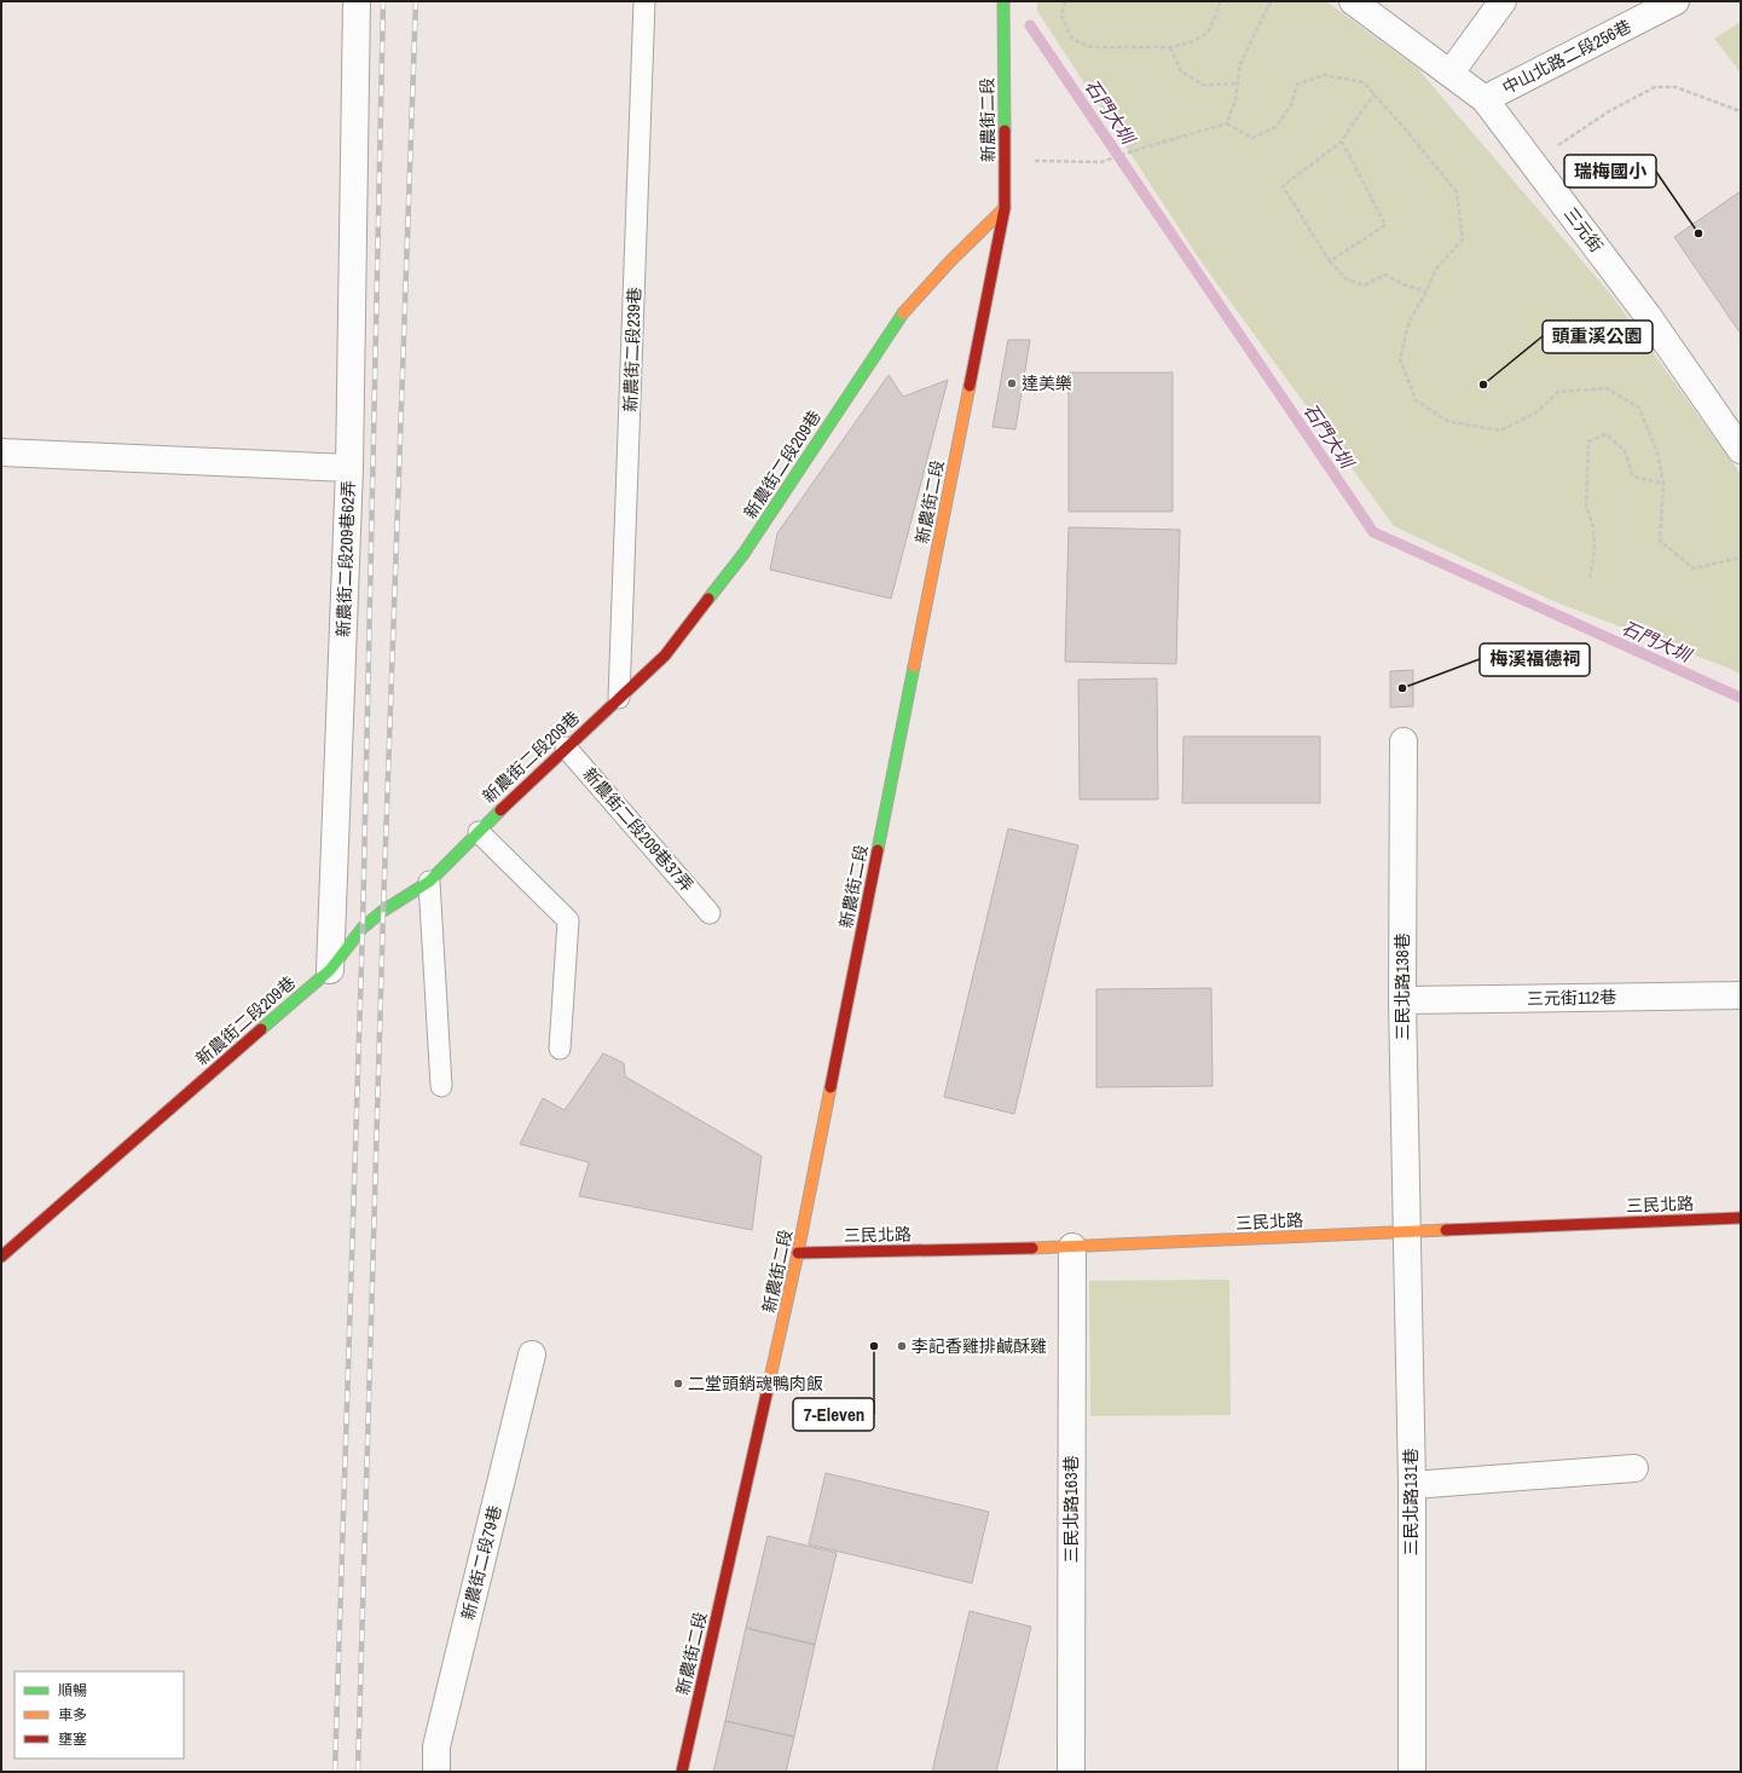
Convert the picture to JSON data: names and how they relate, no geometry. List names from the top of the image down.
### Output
{
  "streets": {
    "street": [
      "中山北路二段256巷",
      "新農街二段",
      "三元街",
      "新農街二段209巷",
      "新農街二段209巷62弄",
      "三民北路138巷",
      "三元街112巷",
      "三民北路",
      "三民北路131巷",
      "三民北路163巷",
      "新農街二段79巷"
    ],
    "lane": ["新農街二段239巷", "新農街二段209巷37弄"]
  },
  "crossings": [
    ["中山北路二段256巷", "三元街"],
    ["新農街二段", "新農街二段209巷"],
    ["新農街二段", "三民北路"],
    ["新農街二段239巷", "新農街二段209巷"],
    ["新農街二段209巷", "新農街二段209巷62弄"],
    ["新農街二段209巷", "新農街二段209巷37弄"],
    ["三民北路138巷", "三元街112巷"],
    ["三民北路138巷", "三民北路"],
    ["三民北路138巷", "三民北路131巷"],
    ["三民北路", "三民北路131巷"],
    ["三民北路", "三民北路163巷"]
  ],
  "water": ["石門大圳"],
  "places": [
    "瑞梅國小",
    "達美樂",
    "頭重溪公園",
    "梅溪福德祠",
    "7-Eleven",
    "李記香雞排鹹酥雞",
    "二堂頭銷魂鴨肉飯"
  ],
  "legend": ["順暢", "車多", "壅塞"]
}
